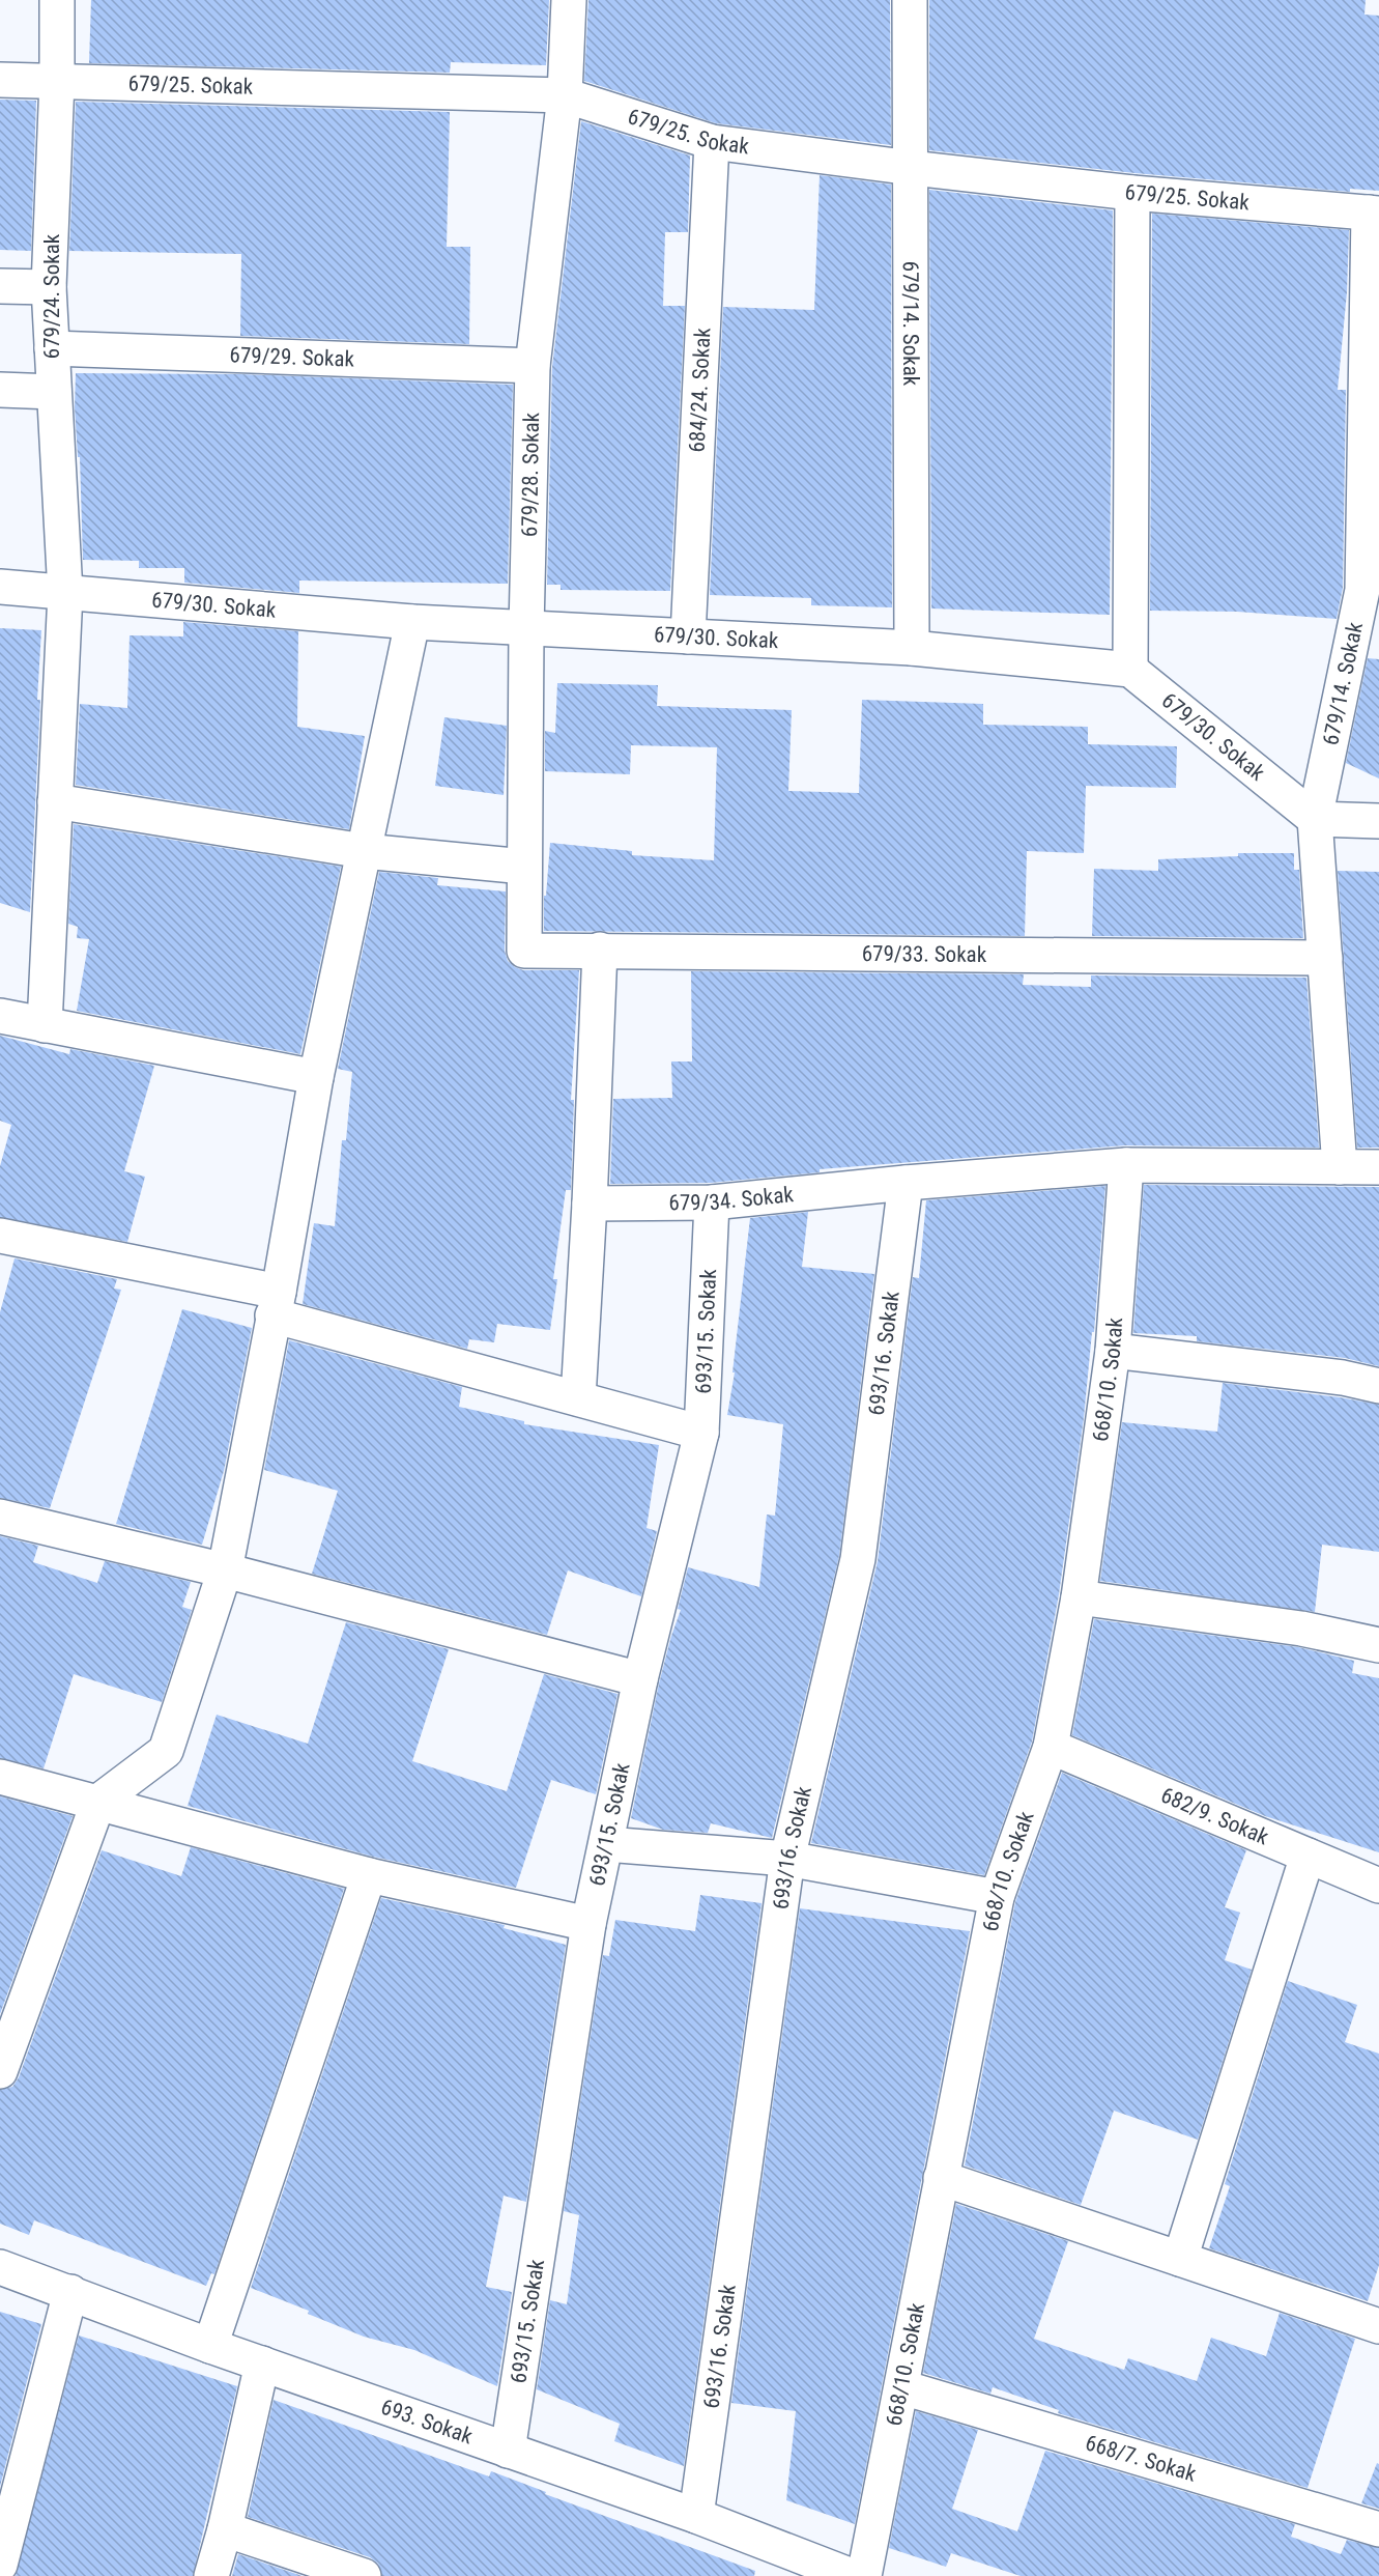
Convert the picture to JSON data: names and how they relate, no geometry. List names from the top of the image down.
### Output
{
  "streets": {
    "street": [
      "679/25. Sokak",
      "679/24. Sokak",
      "679/14. Sokak",
      "679/29. Sokak",
      "684/24. Sokak",
      "679/28. Sokak",
      "679/30. Sokak",
      "679/33. Sokak",
      "679/34. Sokak",
      "693/15. Sokak",
      "693/16. Sokak",
      "668/10. Sokak",
      "682/9. Sokak",
      "693. Sokak",
      "668/7. Sokak"
    ]
  },
  "crossings": [
    ["679/25. Sokak", "679/24. Sokak"],
    ["679/25. Sokak", "679/14. Sokak"],
    ["679/25. Sokak", "684/24. Sokak"],
    ["679/25. Sokak", "679/28. Sokak"],
    ["679/24. Sokak", "679/29. Sokak"],
    ["679/24. Sokak", "679/30. Sokak"],
    ["679/14. Sokak", "679/30. Sokak"],
    ["679/14. Sokak", "679/33. Sokak"],
    ["679/14. Sokak", "679/34. Sokak"],
    ["679/29. Sokak", "679/28. Sokak"],
    ["684/24. Sokak", "679/30. Sokak"],
    ["679/28. Sokak", "679/30. Sokak"],
    ["679/28. Sokak", "679/33. Sokak"],
    ["679/34. Sokak", "693/15. Sokak"],
    ["679/34. Sokak", "693/16. Sokak"],
    ["679/34. Sokak", "668/10. Sokak"],
    ["693/15. Sokak", "693. Sokak"],
    ["693/16. Sokak", "693. Sokak"],
    ["668/10. Sokak", "682/9. Sokak"],
    ["668/10. Sokak", "668/7. Sokak"]
  ]
}
